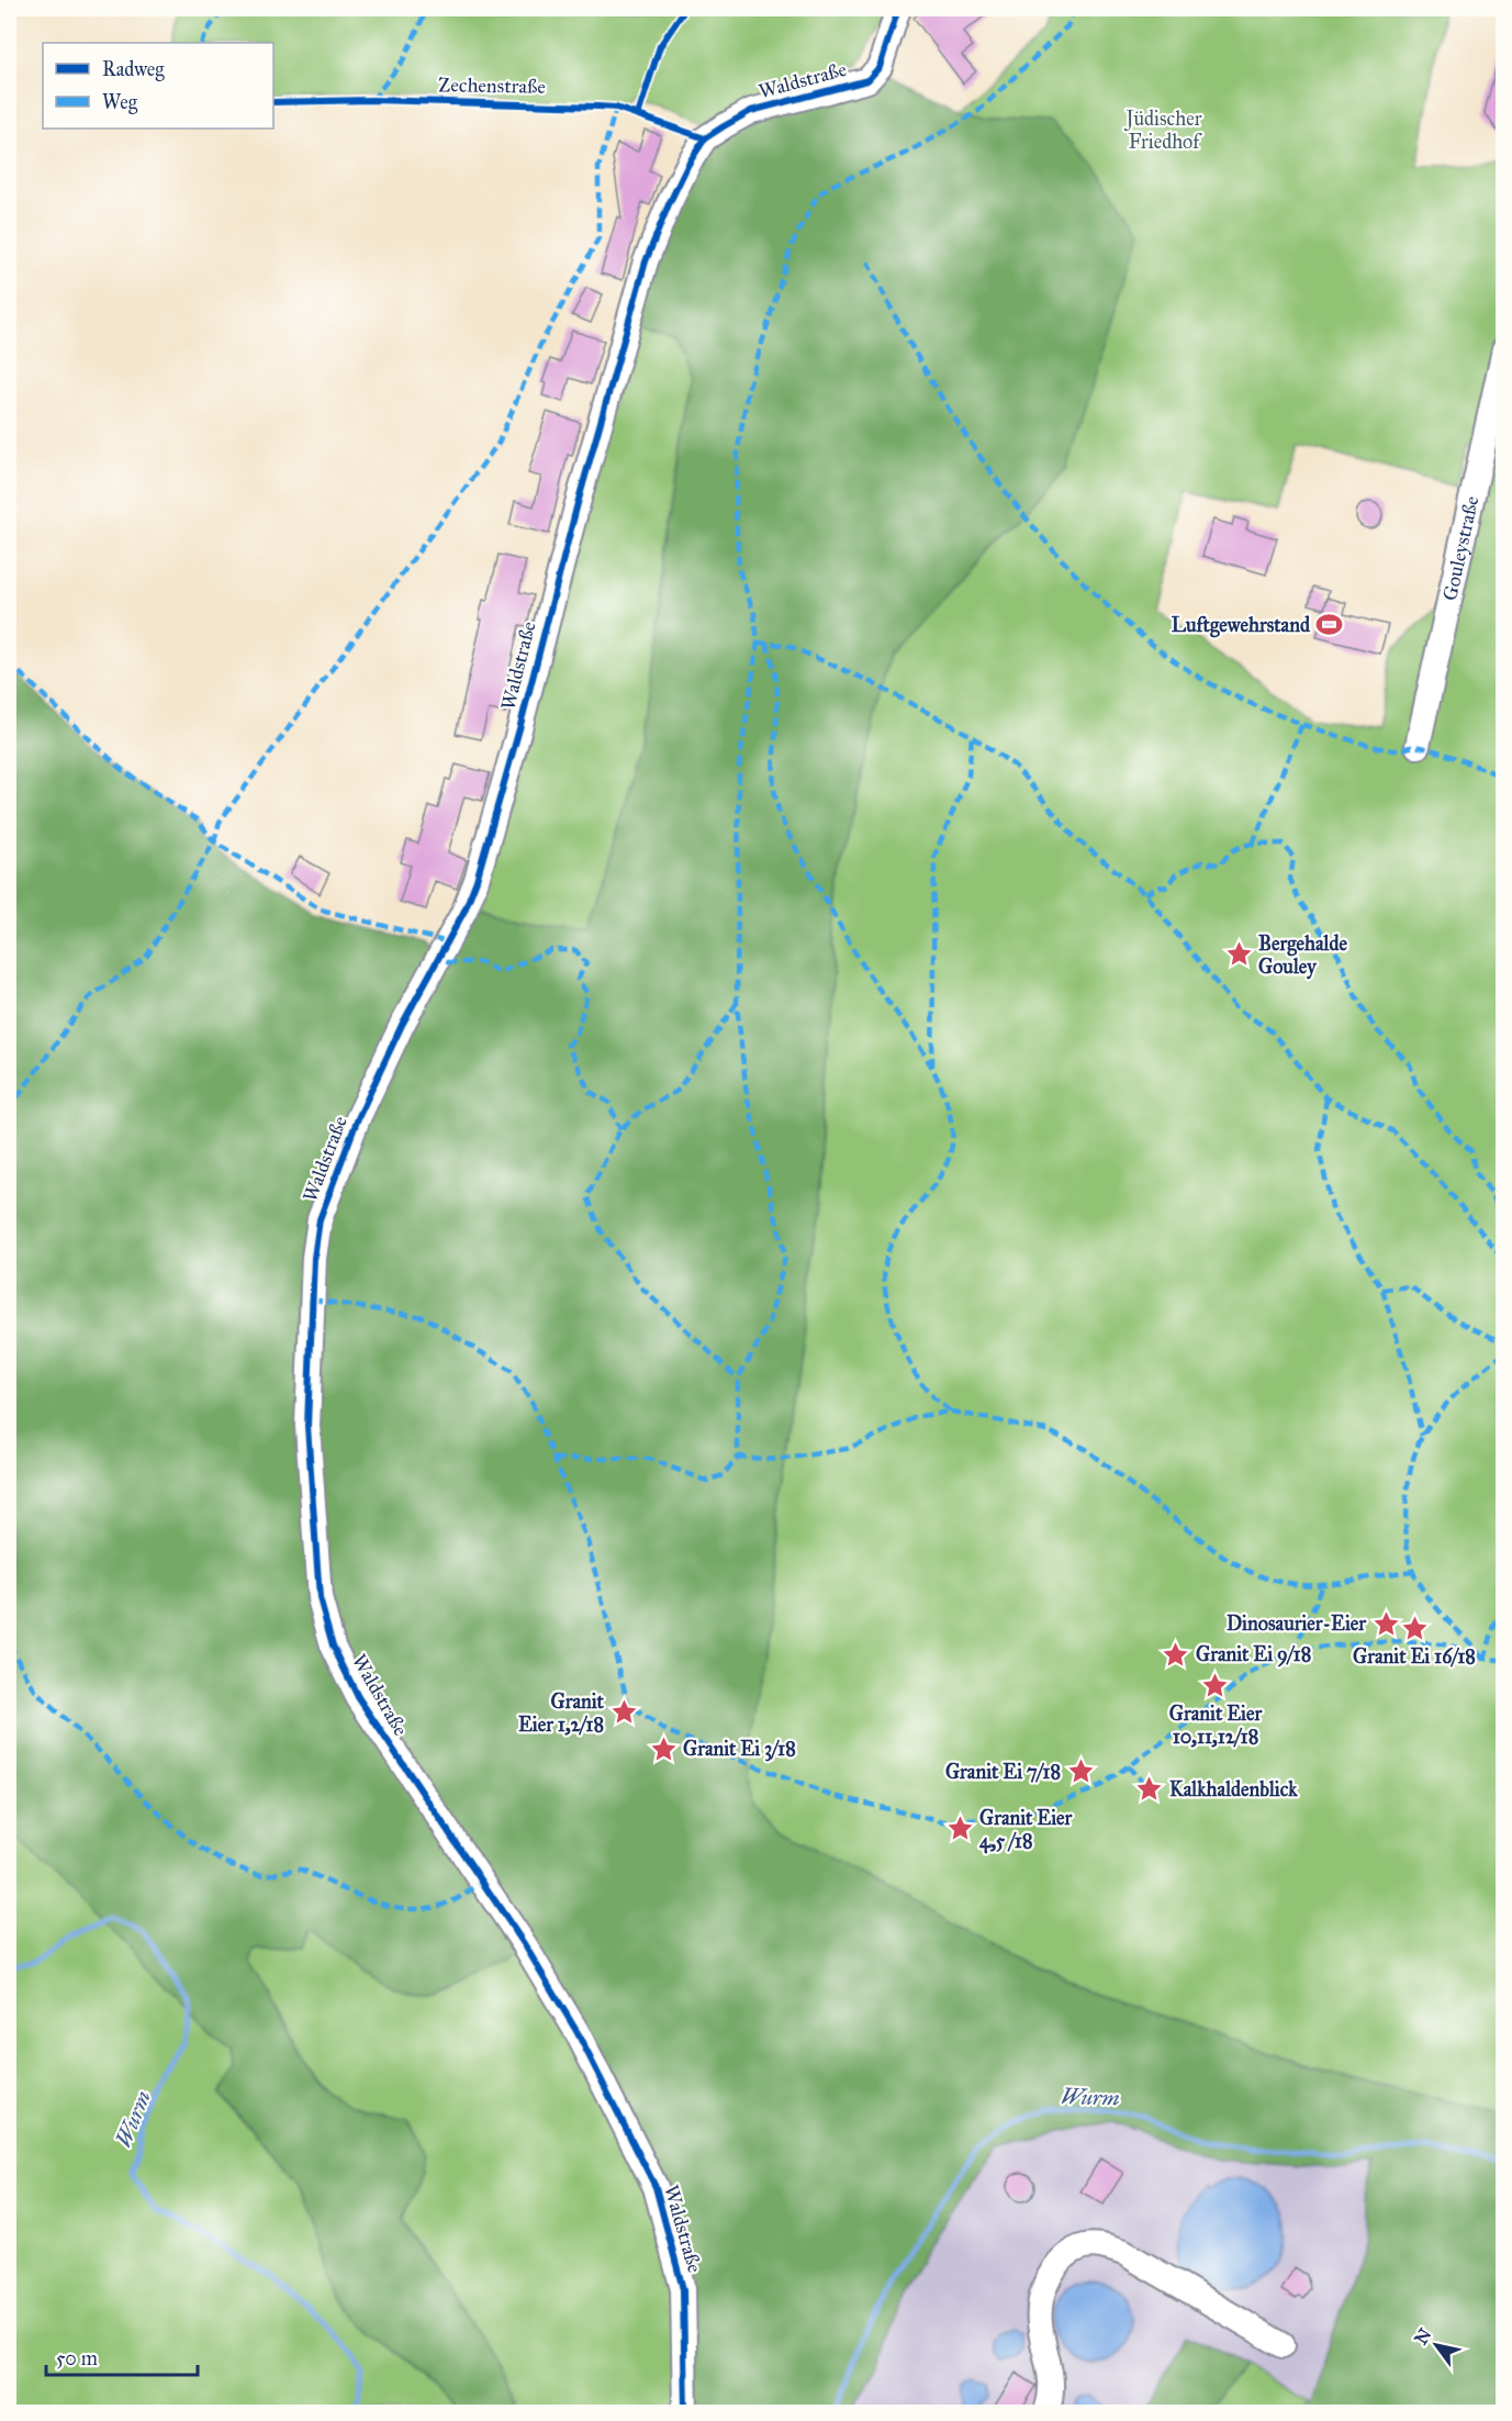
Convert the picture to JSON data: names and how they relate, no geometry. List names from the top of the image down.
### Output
{
  "streets": {
    "street": ["Waldstraße", "Gouleystraße"],
    "cycle path": ["Zechenstraße"]
  },
  "water": ["Wurm"],
  "parks": ["Jüdischer Friedhof"],
  "places": {
    "sports": ["Luftgewehrstand"],
    "place": [
      "Bergehalde Gouley",
      "Dinosaurier-Eier",
      "Granit Ei 16/18",
      "Granit Ei 9/18",
      "Granit Eier 10,11,12/18",
      "Granit Eier 1,2/18",
      "Granit Ei 3/18",
      "Granit Ei 7/18",
      "Kalkhaldenblick",
      "Granit Eier 4,5 /18"
    ]
  },
  "legend": ["Radweg", "Weg"],
  "scale_bar": "50 m",
  "north": "top left"
}
